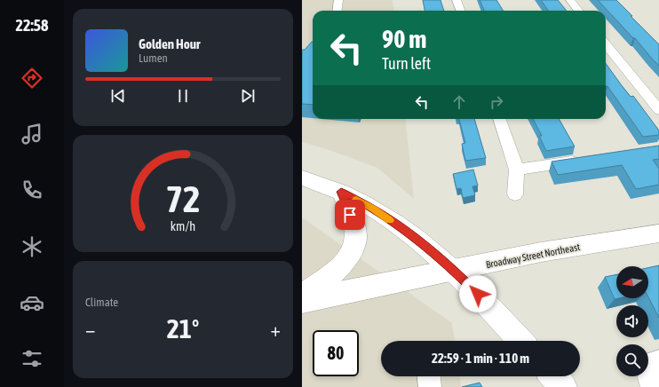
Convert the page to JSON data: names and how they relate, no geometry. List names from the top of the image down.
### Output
{
  "streets": {
    "main road": ["Broadway Street Northeast"]
  },
  "north": "left",
  "page": {
    "tabs": "22:58",
    "turn": ["90 m", "Turn left"],
    "song": ["Golden Hour", "Lumen"],
    "tile": "Climate",
    "heat": ["−", "21°", "+"],
    "limit": "80",
    "trip": "22:59 · 1 min · 110 m",
    "gauge": ["72", "km/h"]
  }
}
